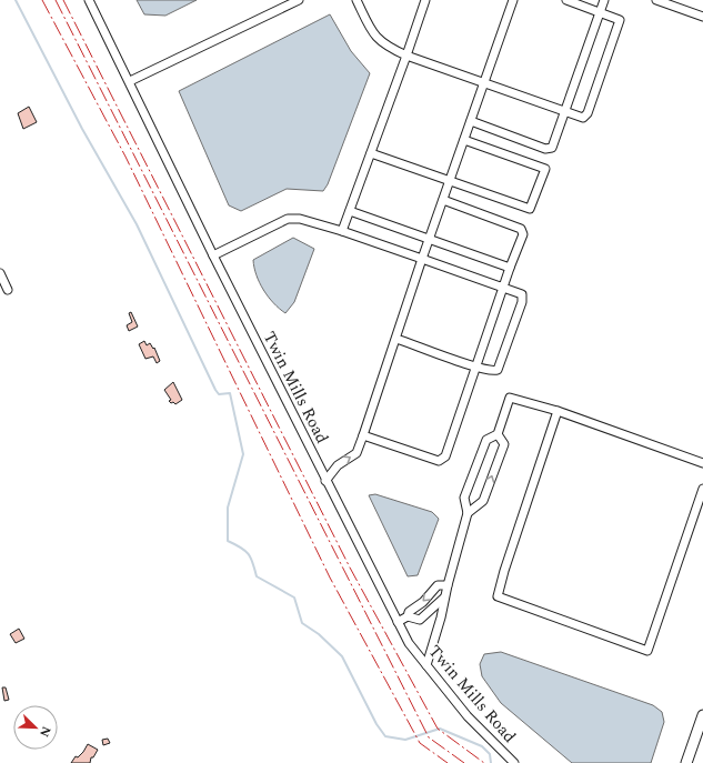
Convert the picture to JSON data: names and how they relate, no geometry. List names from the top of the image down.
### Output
{
  "streets": {
    "street": ["Twin Mills Road"]
  },
  "north": "bottom right"
}
